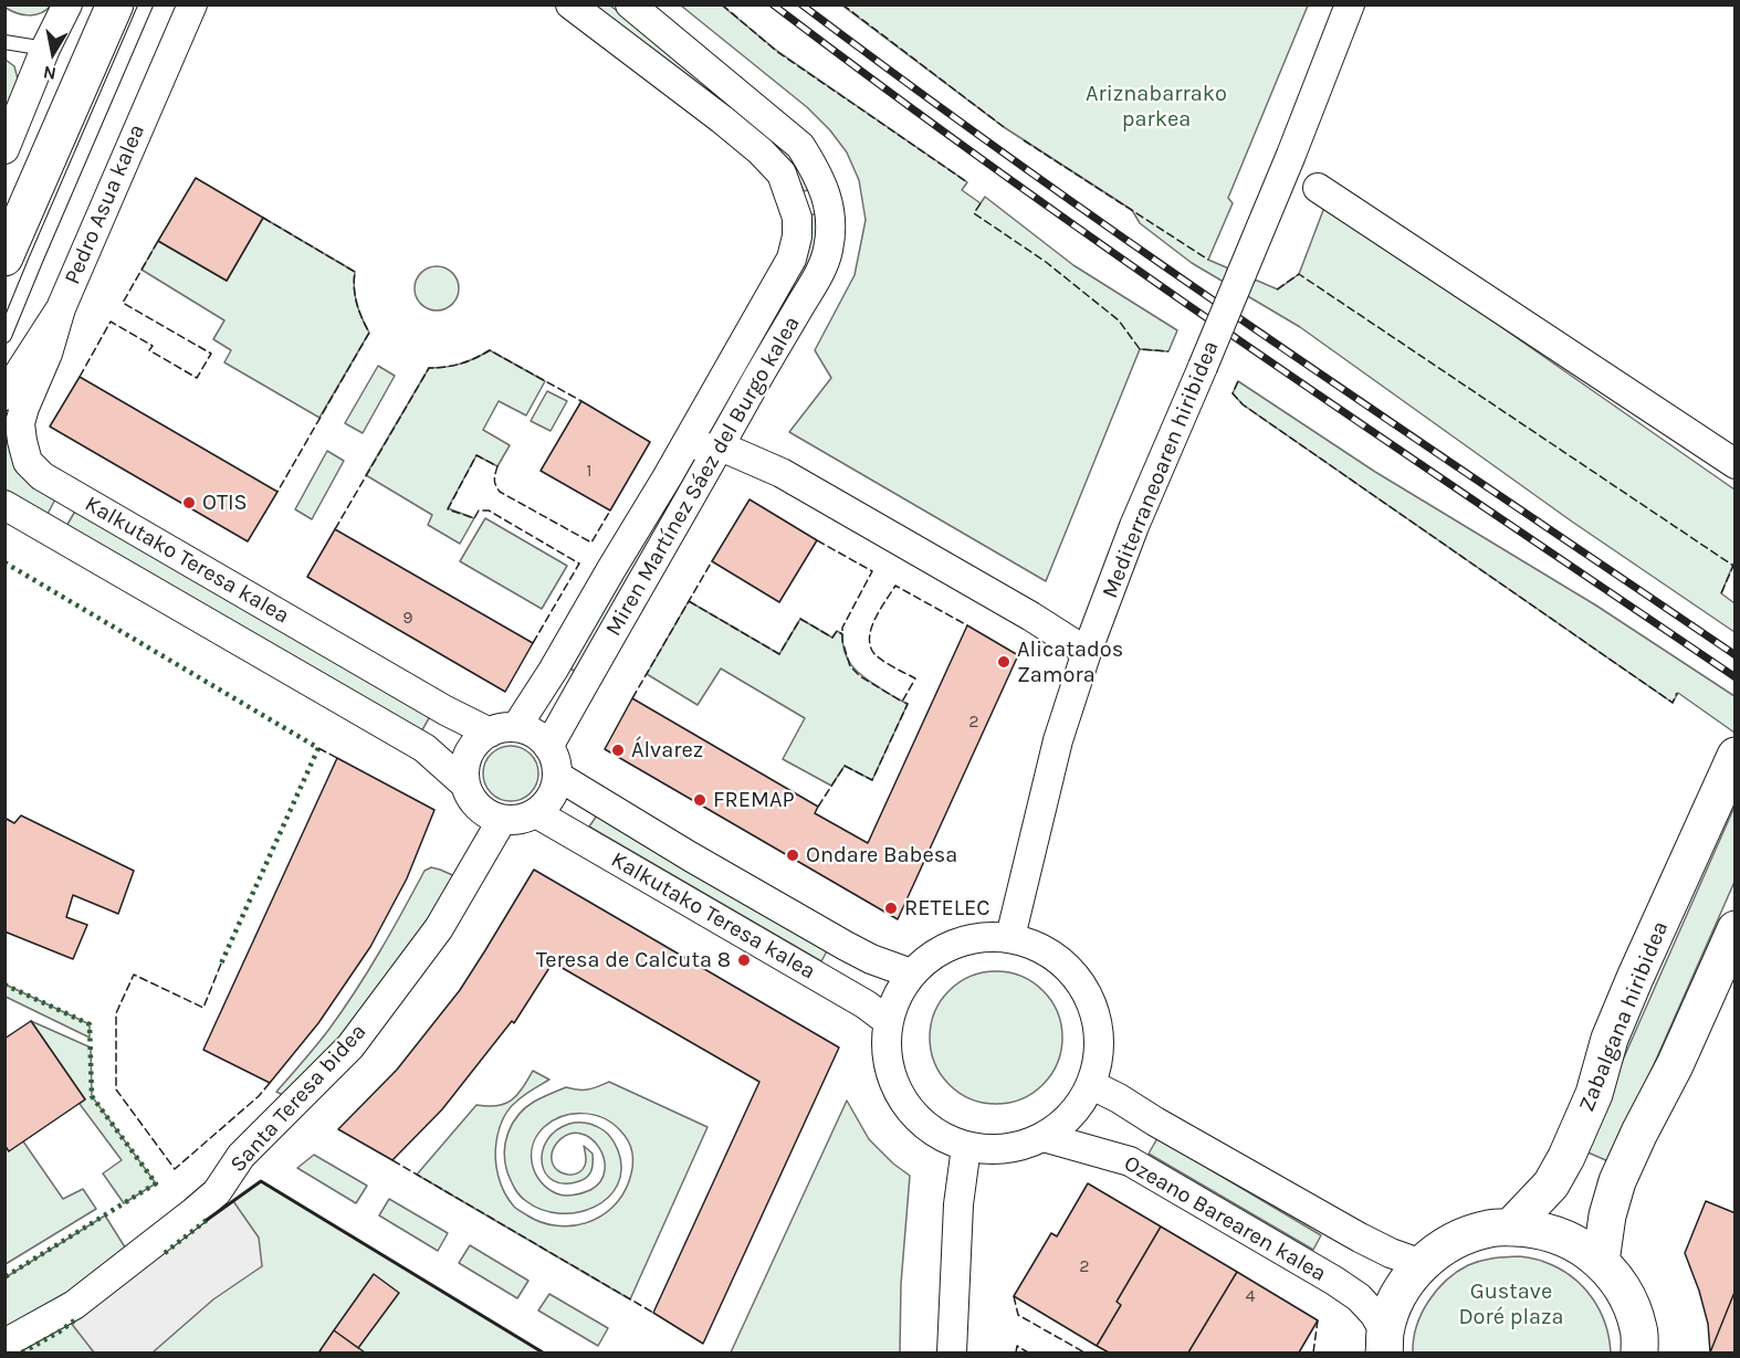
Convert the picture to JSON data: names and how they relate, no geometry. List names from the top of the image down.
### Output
{
  "streets": {
    "main road": ["Zabalgana hiribidea"],
    "street": [
      "Pedro Asua kalea",
      "Mediterraneoaren hiribidea",
      "Miren Martínez Sáez del Burgo kalea",
      "Kalkutako Teresa kalea",
      "Santa Teresa bidea",
      "Ozeano Barearen kalea"
    ]
  },
  "crossings": [
    ["Pedro Asua kalea", "Kalkutako Teresa kalea"],
    ["Mediterraneoaren hiribidea", "Kalkutako Teresa kalea"],
    ["Mediterraneoaren hiribidea", "Ozeano Barearen kalea"],
    ["Miren Martínez Sáez del Burgo kalea", "Kalkutako Teresa kalea"],
    ["Miren Martínez Sáez del Burgo kalea", "Santa Teresa bidea"],
    ["Kalkutako Teresa kalea", "Santa Teresa bidea"],
    ["Kalkutako Teresa kalea", "Ozeano Barearen kalea"]
  ],
  "parks": ["Ariznabarrako parkea", "Gustave Doré plaza"],
  "places": [
    "OTIS",
    "Alicatados Zamora",
    "Álvarez",
    "FREMAP",
    "Ondare Babesa",
    "RETELEC",
    "Teresa de Calcuta 8"
  ],
  "house_numbers": [
    "1",
    "9",
    "2",
    "2",
    "4"
  ],
  "north": "bottom"
}
